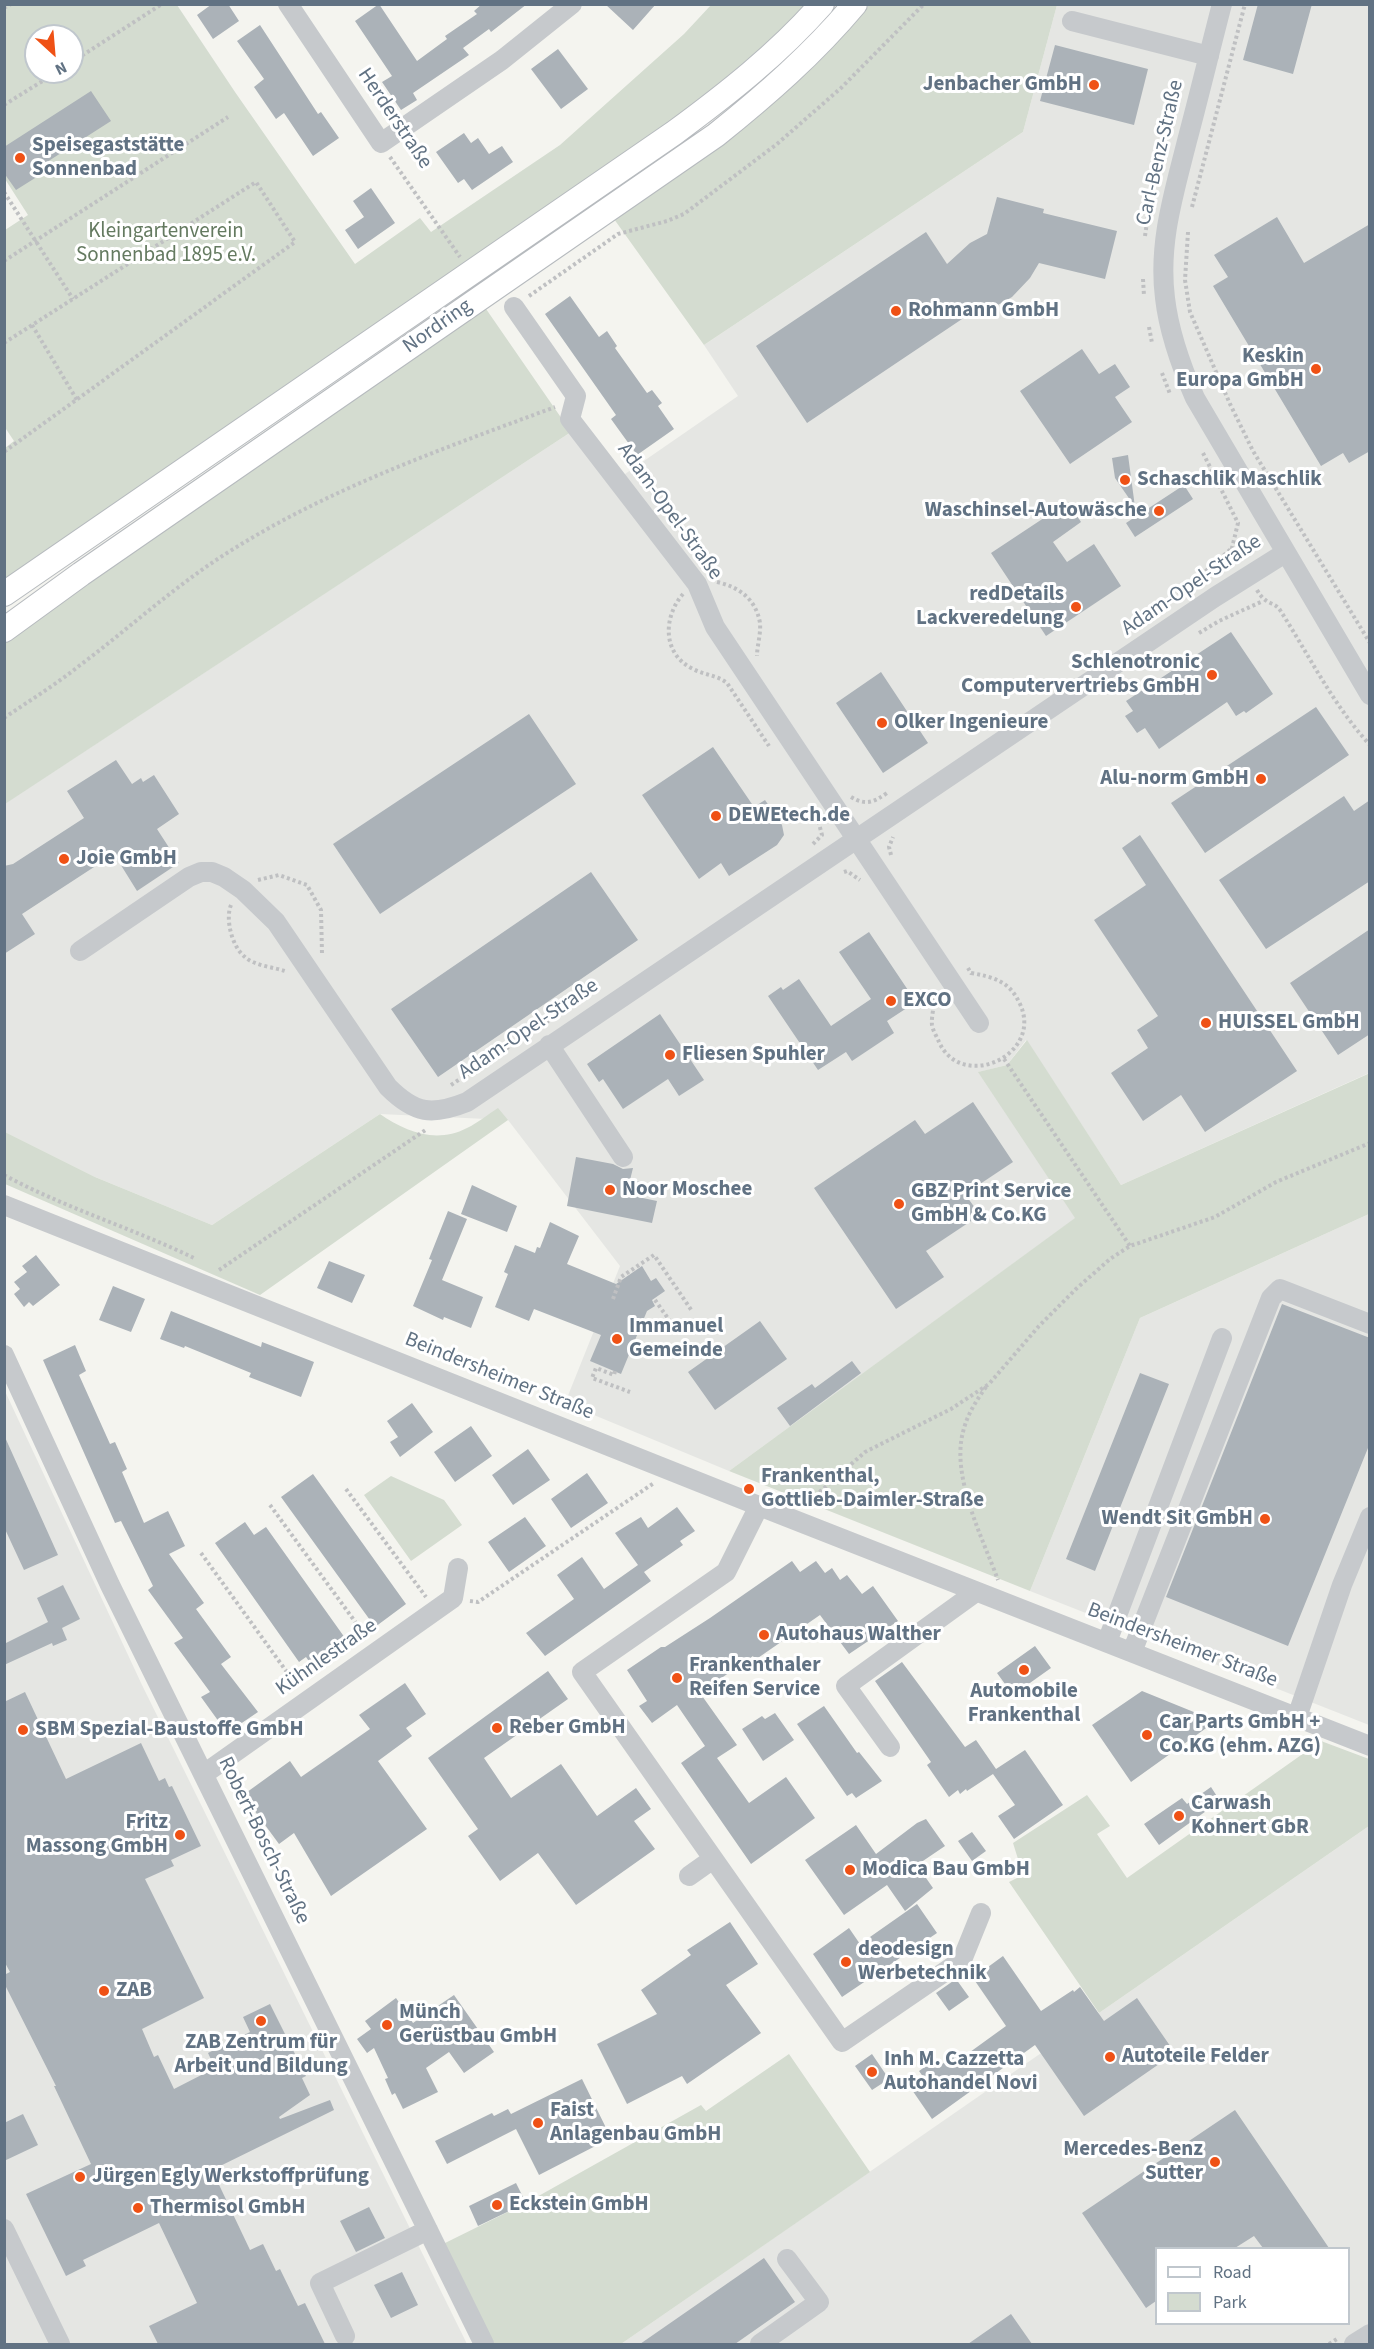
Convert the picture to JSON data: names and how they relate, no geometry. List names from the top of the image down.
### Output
{
  "streets": {
    "main road": ["Nordring"],
    "street": [
      "Herderstraße",
      "Carl-Benz-Straße",
      "Adam-Opel-Straße",
      "Beindersheimer Straße",
      "Kühnlestraße",
      "Robert-Bosch-Straße"
    ]
  },
  "crossings": [
    ["Carl-Benz-Straße", "Adam-Opel-Straße"],
    ["Kühnlestraße", "Robert-Bosch-Straße"]
  ],
  "parks": ["Kleingartenverein Sonnenbad 1895 e.V."],
  "places": [
    "Jenbacher GmbH",
    "Speisegaststätte Sonnenbad",
    "Rohmann GmbH",
    "Keskin Europa GmbH",
    "Schaschlik Maschlik",
    "Waschinsel-Autowäsche",
    "redDetails Lackveredelung",
    "Schlenotronic Computervertriebs GmbH",
    "Olker Ingenieure",
    "Alu-norm GmbH",
    "DEWEtech.de",
    "Joie GmbH",
    "EXCO",
    "HUISSEL GmbH",
    "Fliesen Spuhler",
    "Noor Moschee",
    "GBZ Print Service GmbH & Co.KG",
    "Immanuel Gemeinde",
    "Frankenthal, Gottlieb-Daimler-Straße",
    "Wendt Sit GmbH",
    "Autohaus Walther",
    "Automobile Frankenthal",
    "Frankenthaler Reifen Service",
    "Reber GmbH",
    "SBM Spezial-Baustoffe GmbH",
    "Car Parts GmbH + Co.KG (ehm. AZG)",
    "Carwash Kohnert GbR",
    "Fritz Massong GmbH",
    "Modica Bau GmbH",
    "deodesign Werbetechnik",
    "ZAB",
    "ZAB Zentrum für Arbeit und Bildung",
    "Münch Gerüstbau GmbH",
    "Autoteile Felder",
    "Inh M. Cazzetta Autohandel Novi",
    "Faist Anlagenbau GmbH",
    "Mercedes-Benz Sutter",
    "Jürgen Egly Werkstoffprüfung",
    "Eckstein GmbH",
    "Thermisol GmbH"
  ],
  "legend": ["Road", "Park"],
  "north": "bottom right"
}
